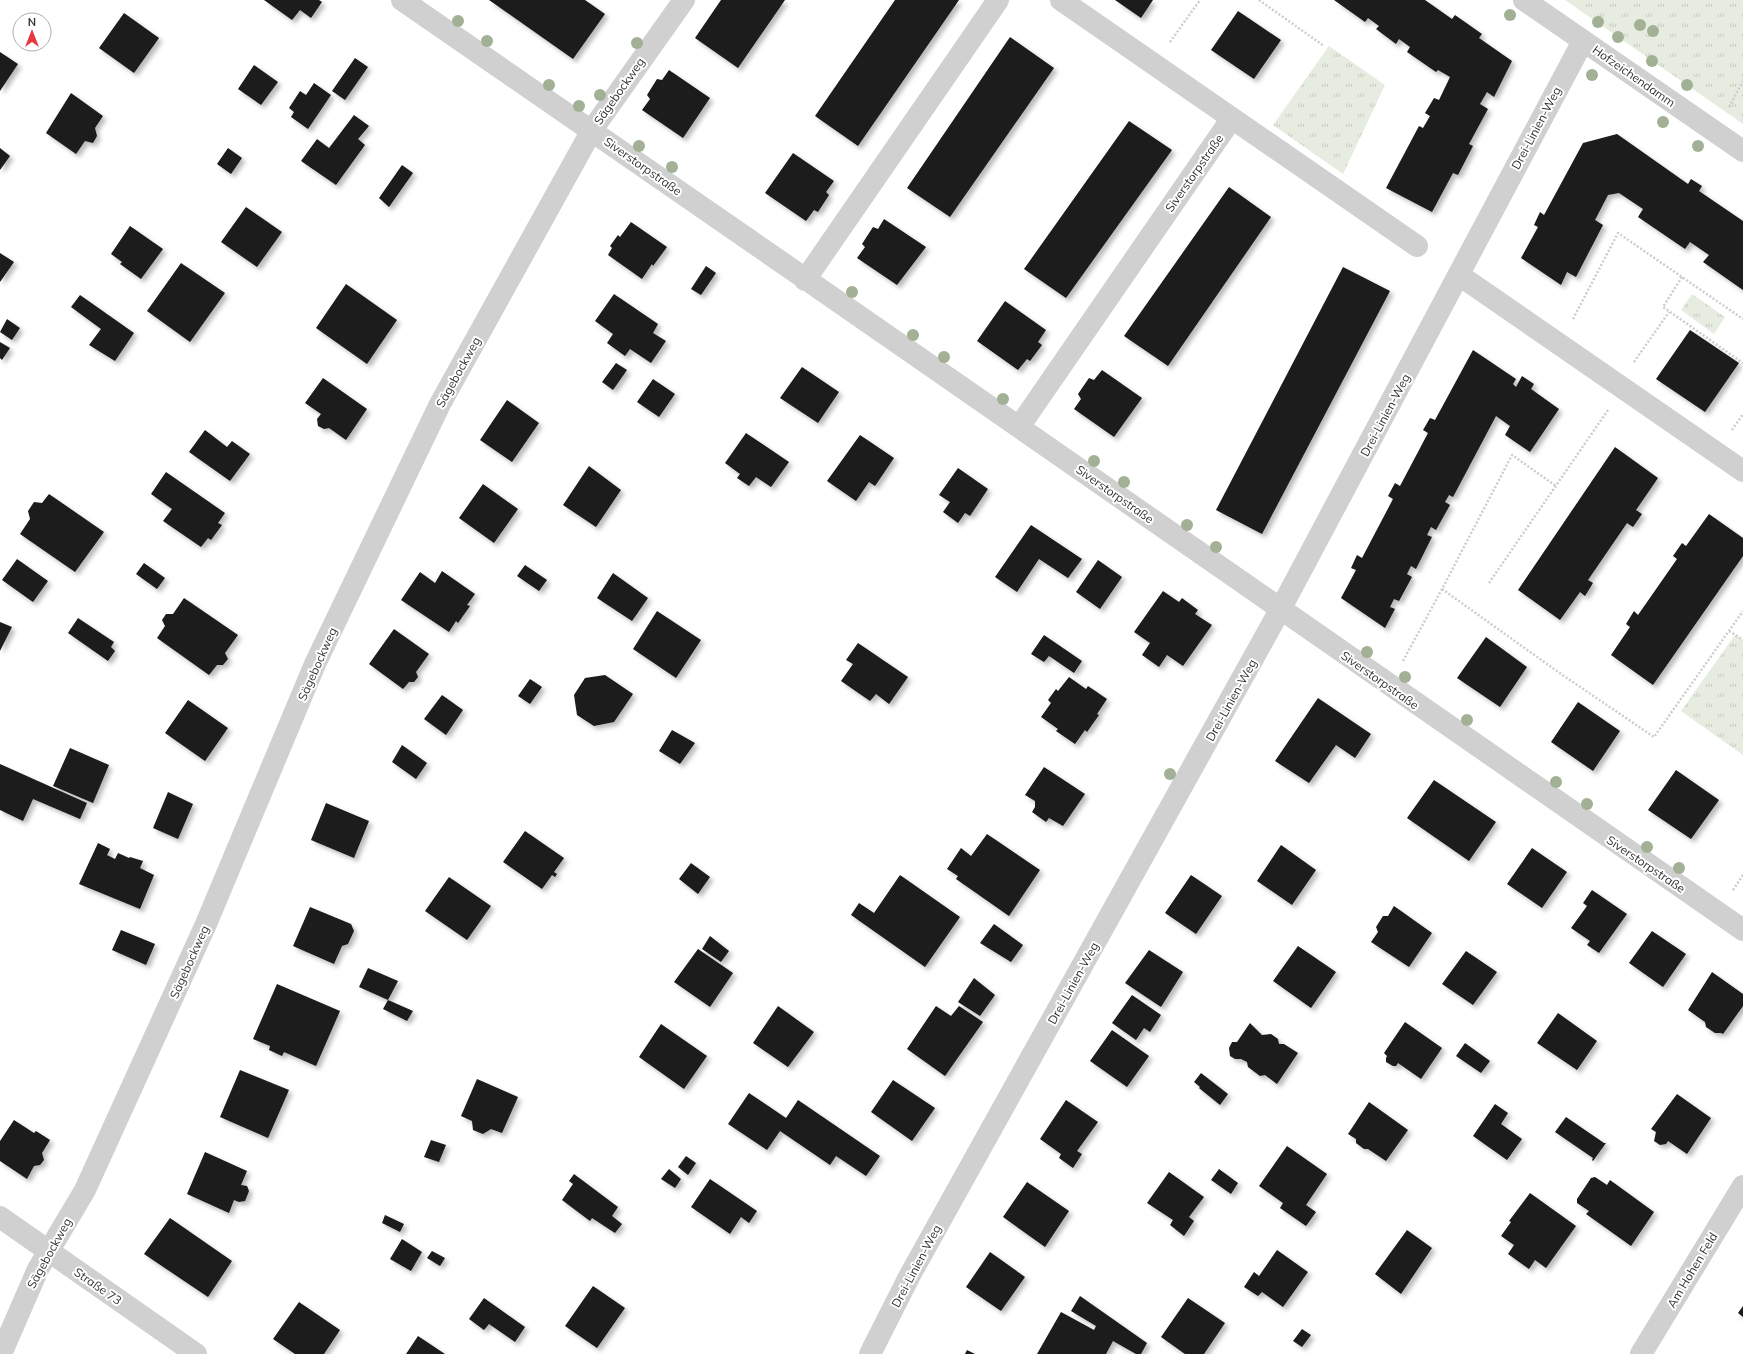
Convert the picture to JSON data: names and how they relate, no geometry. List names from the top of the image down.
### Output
{
  "streets": {
    "street": [
      "Hofzeichendamm",
      "Sägebockweg",
      "Drei-Linien-Weg",
      "Siverstorpstraße",
      "Am Hohen Feld",
      "Straße 73"
    ]
  },
  "crossings": [
    ["Hofzeichendamm", "Drei-Linien-Weg"],
    ["Sägebockweg", "Siverstorpstraße"],
    ["Sägebockweg", "Straße 73"],
    ["Drei-Linien-Weg", "Siverstorpstraße"]
  ],
  "north": "top"
}
